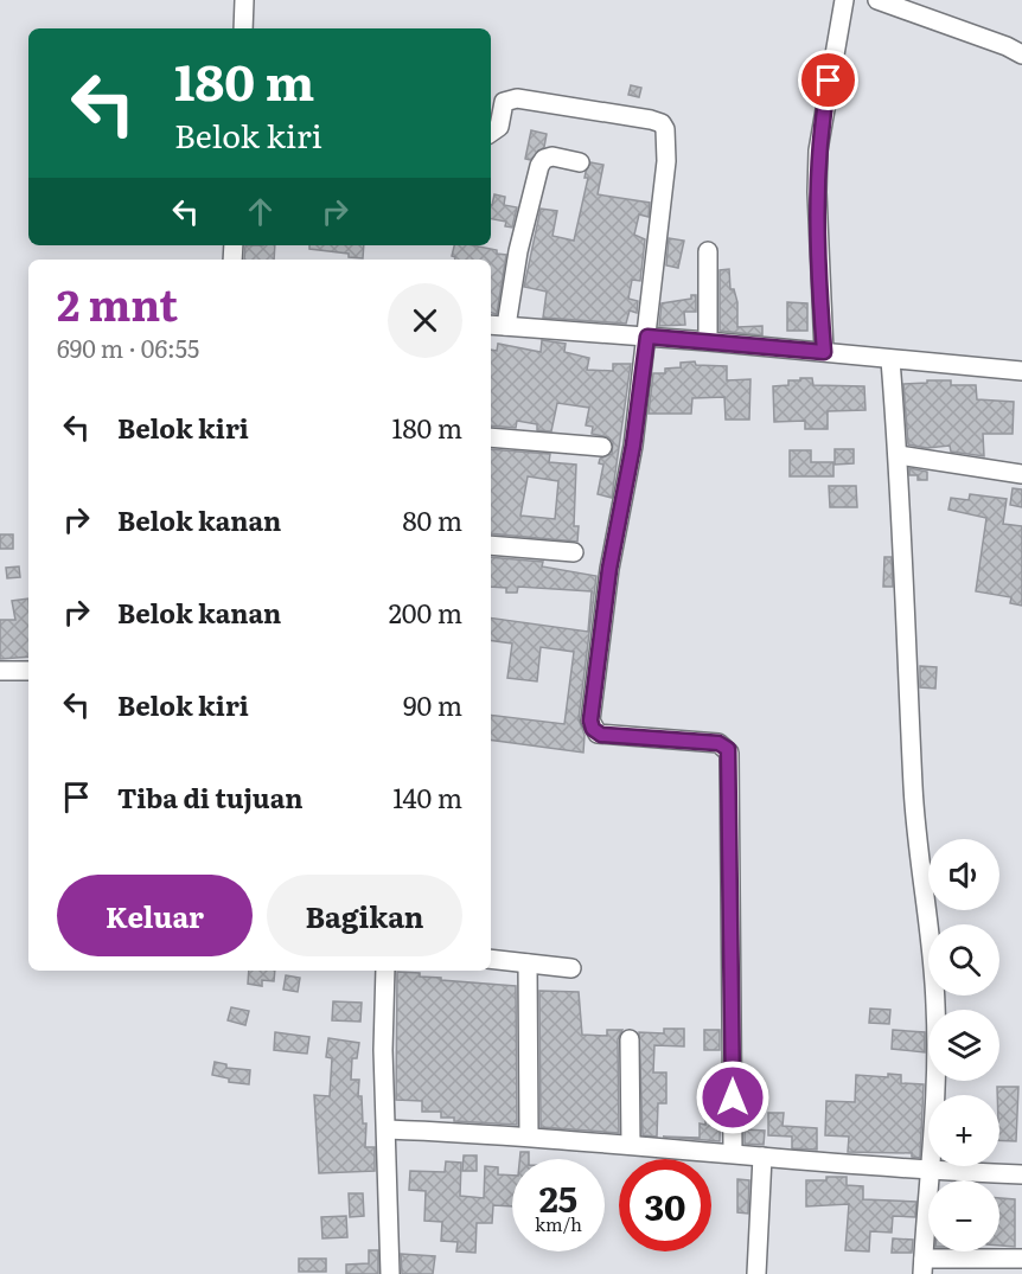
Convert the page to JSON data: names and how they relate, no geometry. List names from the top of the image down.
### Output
{
  "page": {
    "turn": ["180 m", "Belok kiri"],
    "heading": ["2 mnt", "690 m · 06:55"],
    "list": [
      {
        "name": "Belok kiri",
        "value": "180 m"
      },
      {
        "name": "Belok kanan",
        "value": "80 m"
      },
      {
        "name": "Belok kanan",
        "value": "200 m"
      },
      {
        "name": "Belok kiri",
        "value": "90 m"
      },
      {
        "name": "Tiba di tujuan",
        "value": "140 m"
      }
    ],
    "map_buttons": ["+", "−"],
    "buttons": ["Keluar", "Bagikan"],
    "speed": "25 km/h",
    "limit": "30"
  }
}
